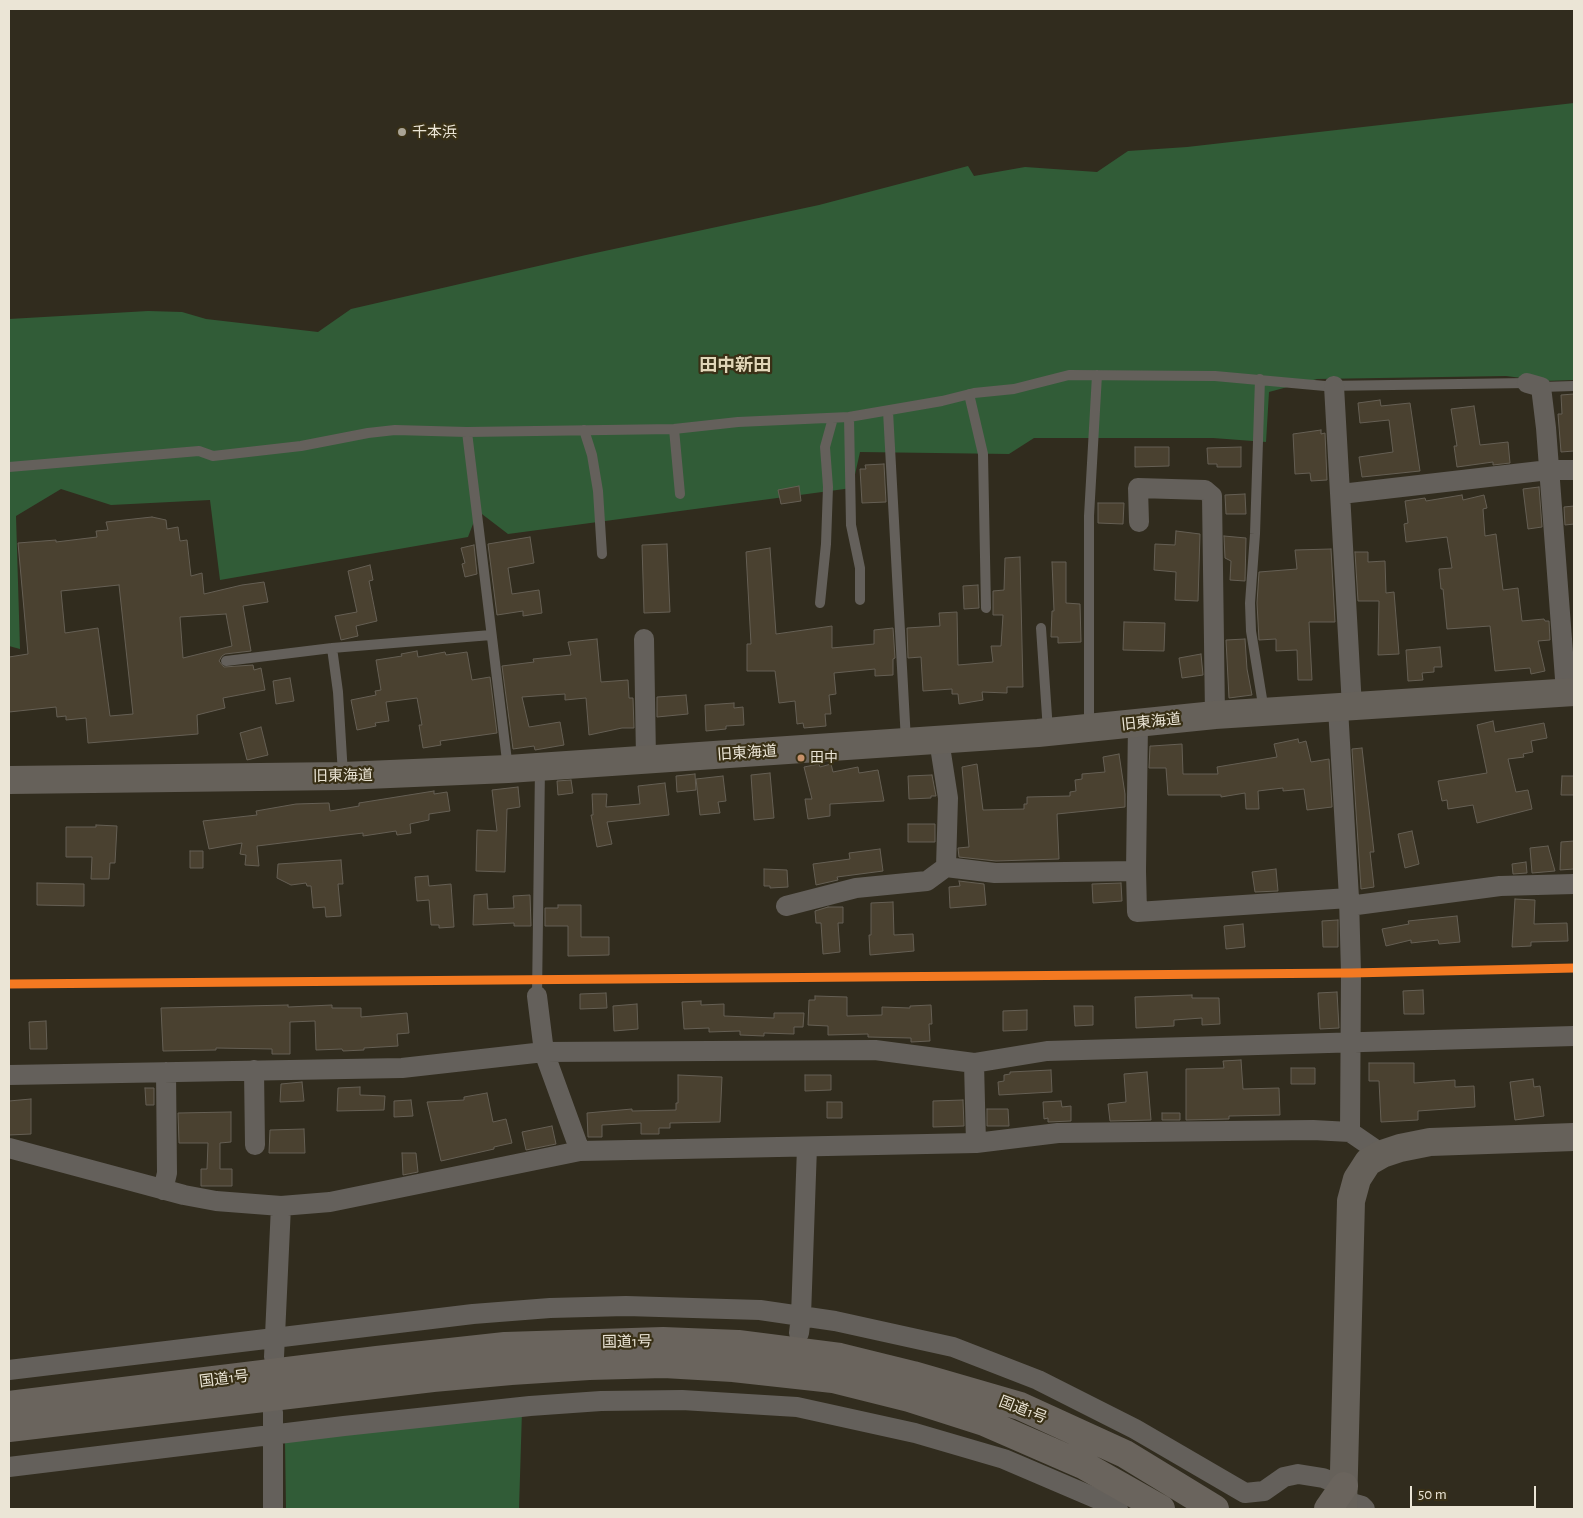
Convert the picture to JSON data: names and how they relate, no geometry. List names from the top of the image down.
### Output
{
  "streets": {
    "highway": ["国道1号"],
    "main road": ["旧東海道"]
  },
  "districts": ["田中新田"],
  "places": ["千本浜", "田中"],
  "scale_bar": "50 m"
}
